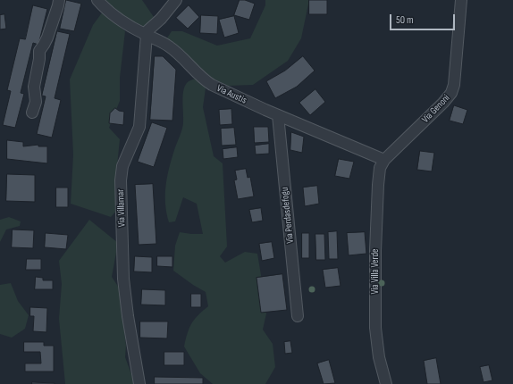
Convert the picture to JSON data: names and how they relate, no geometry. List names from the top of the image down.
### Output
{
  "streets": {
    "street": [
      "Via Austis",
      "Via Genoni",
      "Via Villamar",
      "Via Perdasdefogu",
      "Via Villa Verde"
    ]
  },
  "crossings": [
    ["Via Austis", "Via Genoni"],
    ["Via Austis", "Via Villamar"],
    ["Via Austis", "Via Perdasdefogu"],
    ["Via Austis", "Via Villa Verde"],
    ["Via Genoni", "Via Villa Verde"]
  ],
  "scale_bar": "50 m"
}
